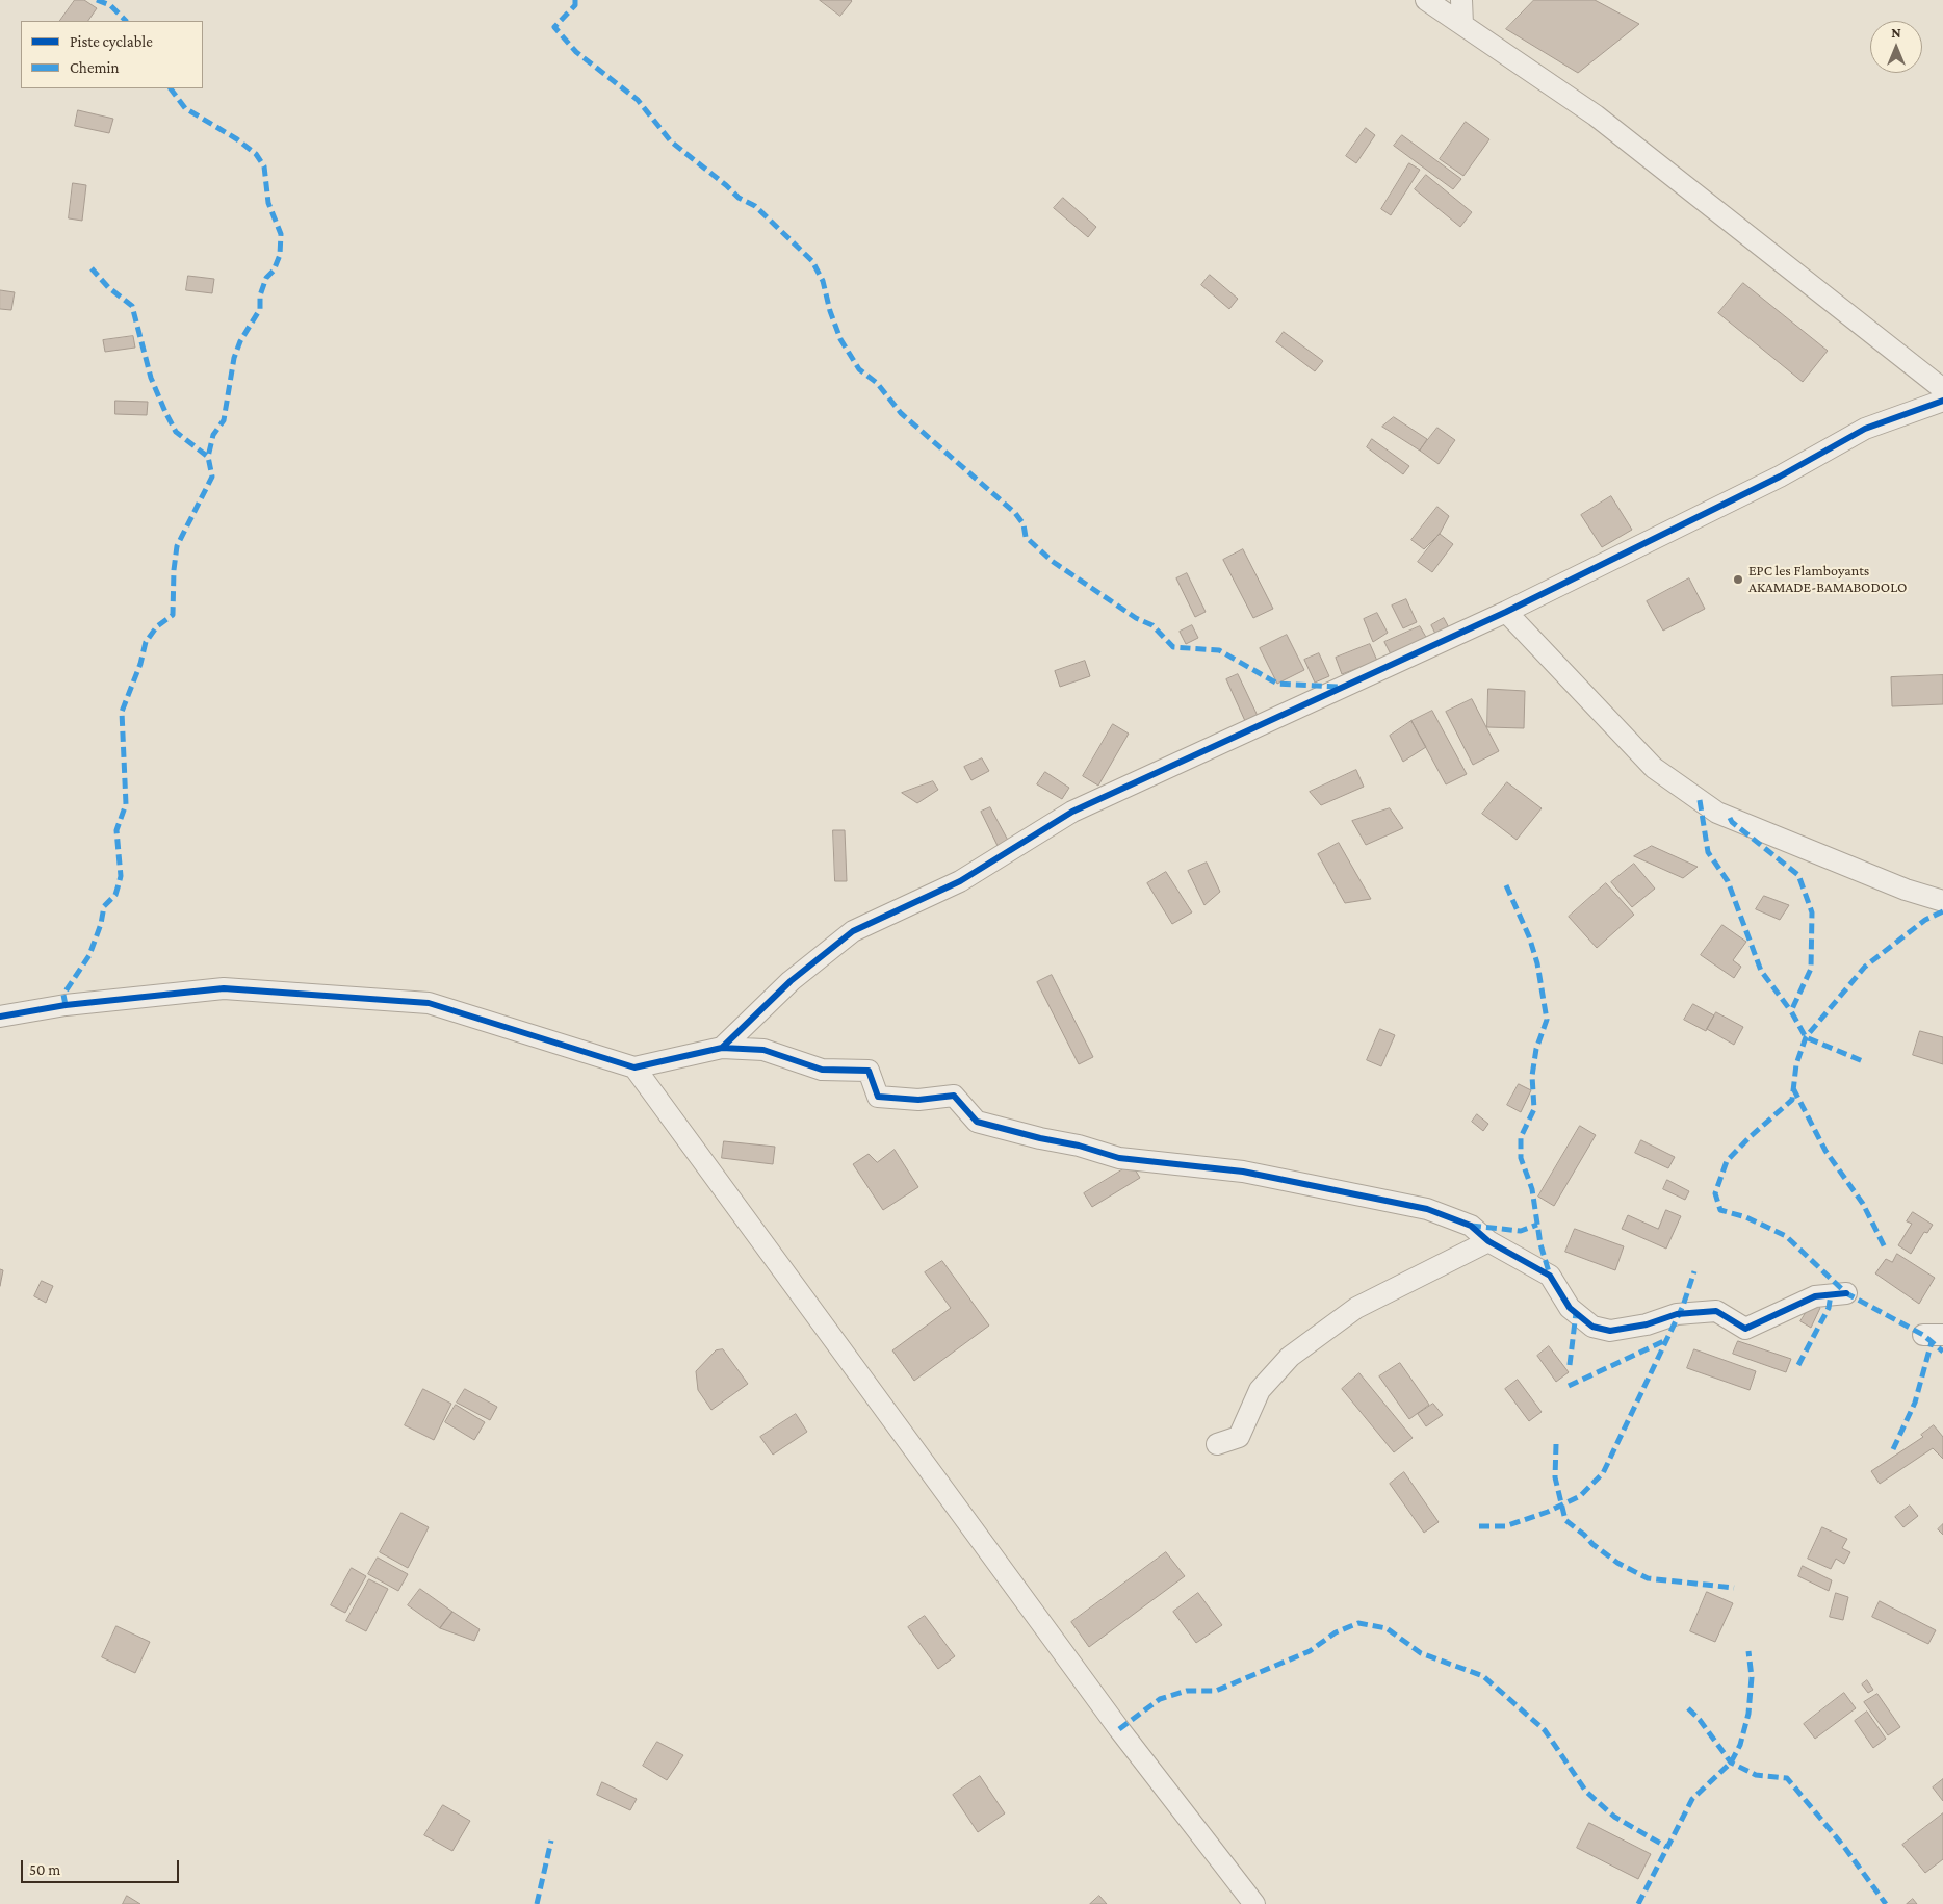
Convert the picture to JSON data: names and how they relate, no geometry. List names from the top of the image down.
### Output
{
  "places": ["EPC les Flamboyants AKAMADE-BAMABODOLO"],
  "legend": ["Piste cyclable", "Chemin"],
  "scale_bar": "50 m",
  "north": "top"
}
